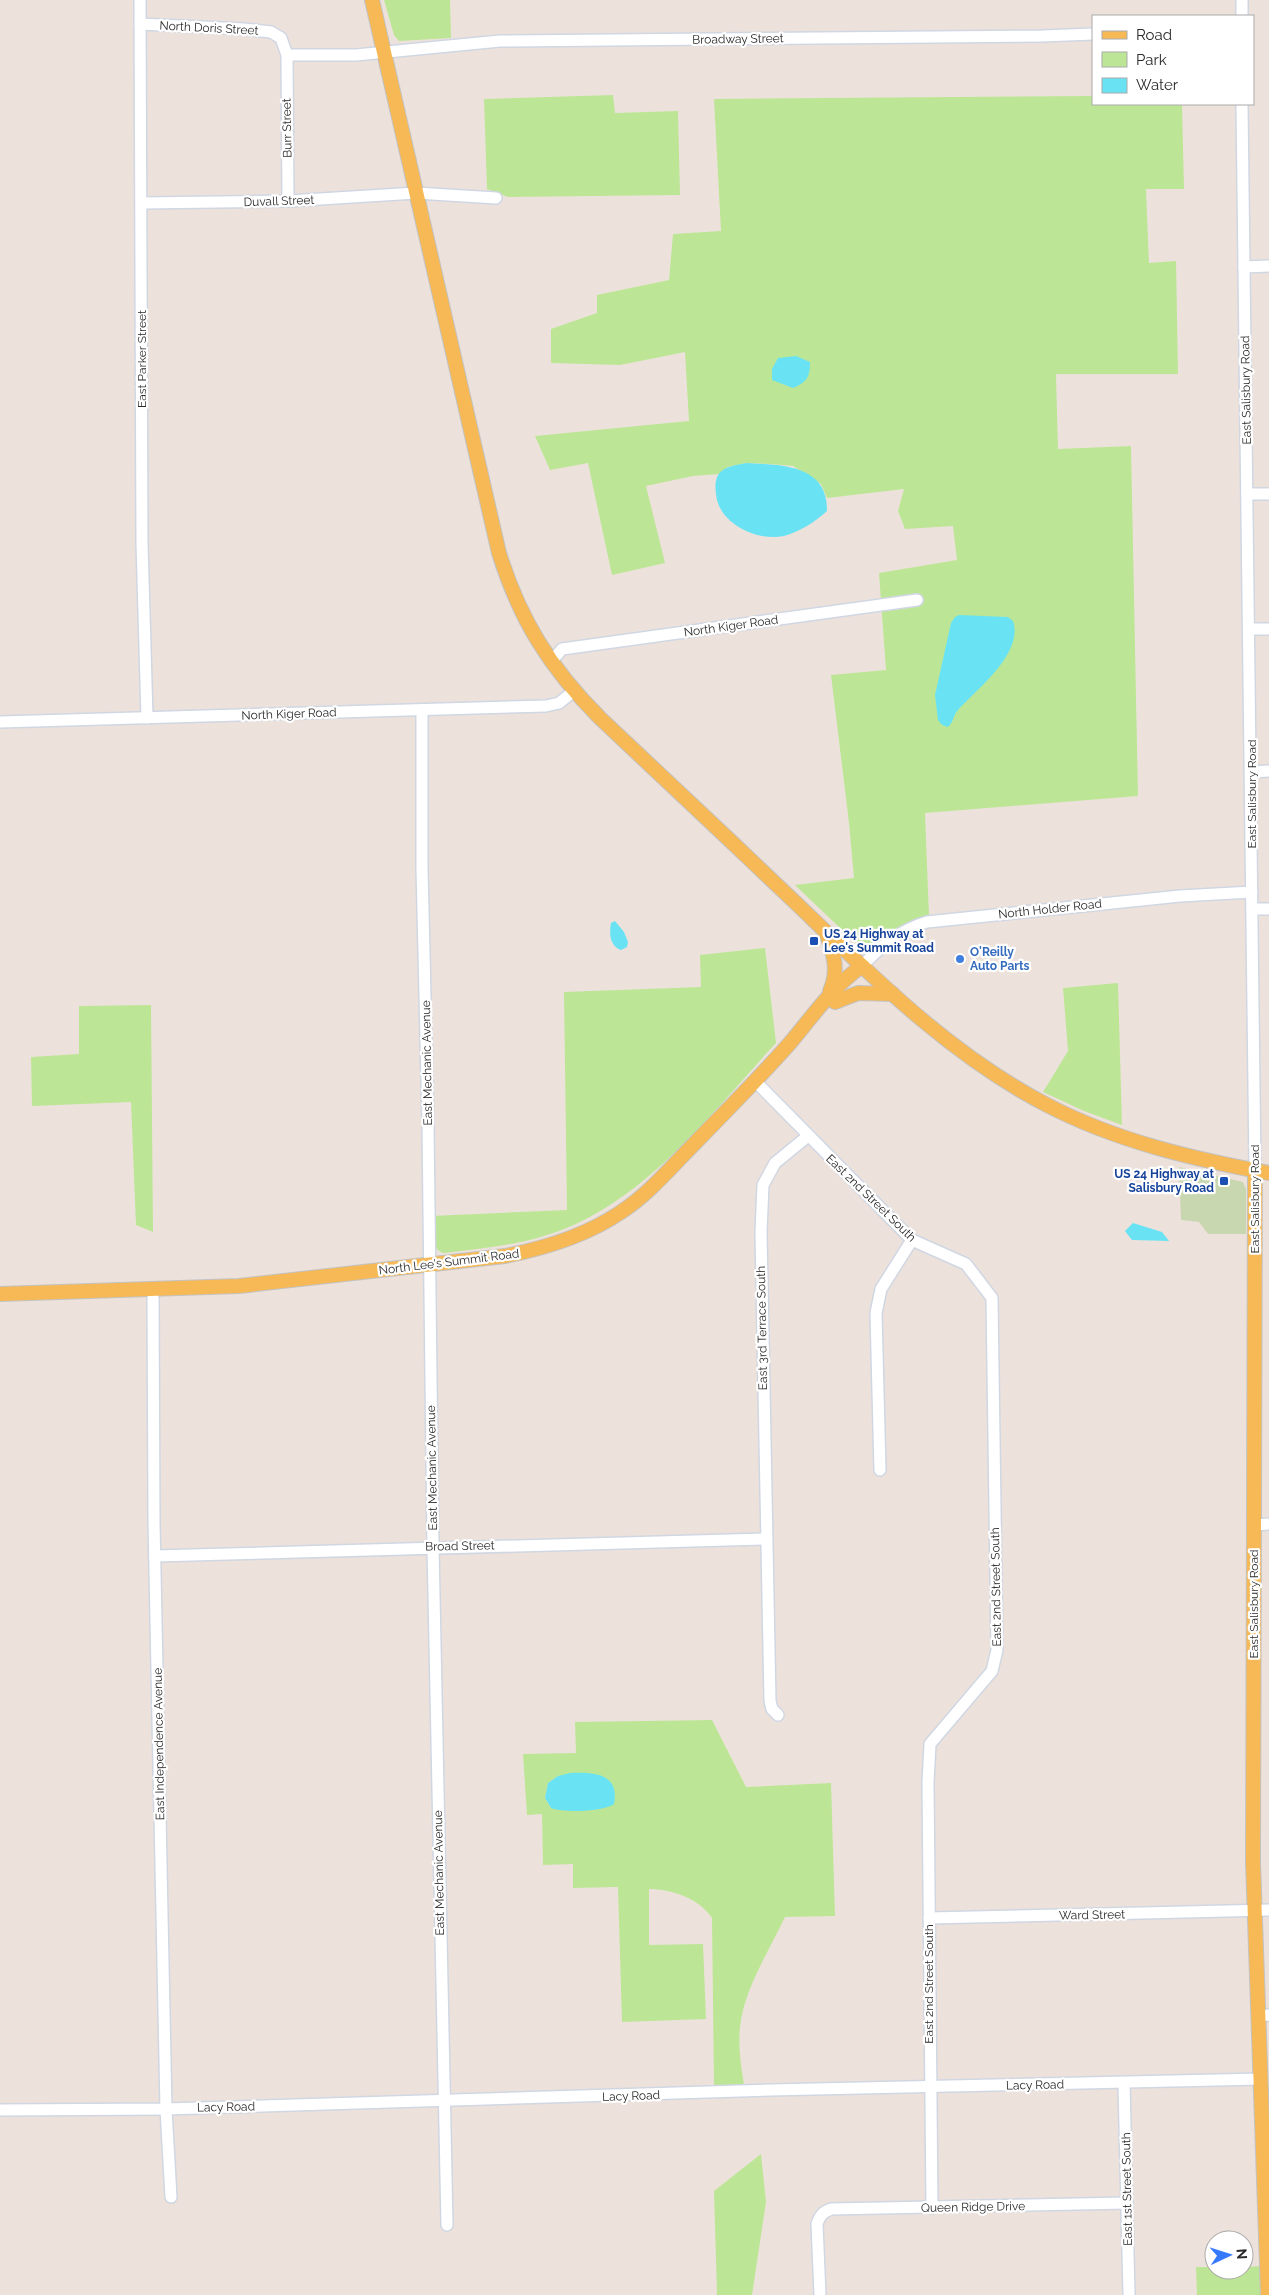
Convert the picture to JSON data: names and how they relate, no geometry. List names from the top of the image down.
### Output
{
  "streets": {
    "main road": ["East Salisbury Road", "North Lee's Summit Road"],
    "street": [
      "North Doris Street",
      "Broadway Street",
      "Burr Street",
      "Duvall Street",
      "East Parker Street",
      "North Kiger Road",
      "North Holder Road",
      "East Mechanic Avenue",
      "East 2nd Street South",
      "East 3rd Terrace South",
      "Broad Street",
      "East Independence Avenue",
      "Ward Street",
      "Lacy Road",
      "East 1st Street South",
      "Queen Ridge Drive"
    ]
  },
  "crossings": [
    ["North Doris Street", "Burr Street"],
    ["North Doris Street", "East Parker Street"],
    ["Burr Street", "Duvall Street"],
    ["Duvall Street", "East Parker Street"],
    ["East Parker Street", "North Kiger Road"],
    ["East Salisbury Road", "North Holder Road"],
    ["East Salisbury Road", "Ward Street"],
    ["East Salisbury Road", "Lacy Road"],
    ["North Kiger Road", "East Mechanic Avenue"],
    ["North Holder Road", "North Lee's Summit Road"],
    ["East Mechanic Avenue", "North Lee's Summit Road"],
    ["East Mechanic Avenue", "Broad Street"],
    ["East Mechanic Avenue", "Lacy Road"],
    ["East 2nd Street South", "North Lee's Summit Road"],
    ["East 2nd Street South", "East 3rd Terrace South"],
    ["East 2nd Street South", "Ward Street"],
    ["East 2nd Street South", "Lacy Road"],
    ["East 2nd Street South", "Queen Ridge Drive"],
    ["North Lee's Summit Road", "East Independence Avenue"],
    ["East 3rd Terrace South", "Broad Street"],
    ["Broad Street", "East Independence Avenue"],
    ["East Independence Avenue", "Lacy Road"],
    ["Lacy Road", "East 1st Street South"],
    ["East 1st Street South", "Queen Ridge Drive"]
  ],
  "places": {
    "transit": ["US 24 Highway at Lee's Summit Road", "US 24 Highway at Salisbury Road"],
    "other": ["O'Reilly Auto Parts"]
  },
  "legend": ["Road", "Park", "Water"],
  "north": "right"
}
